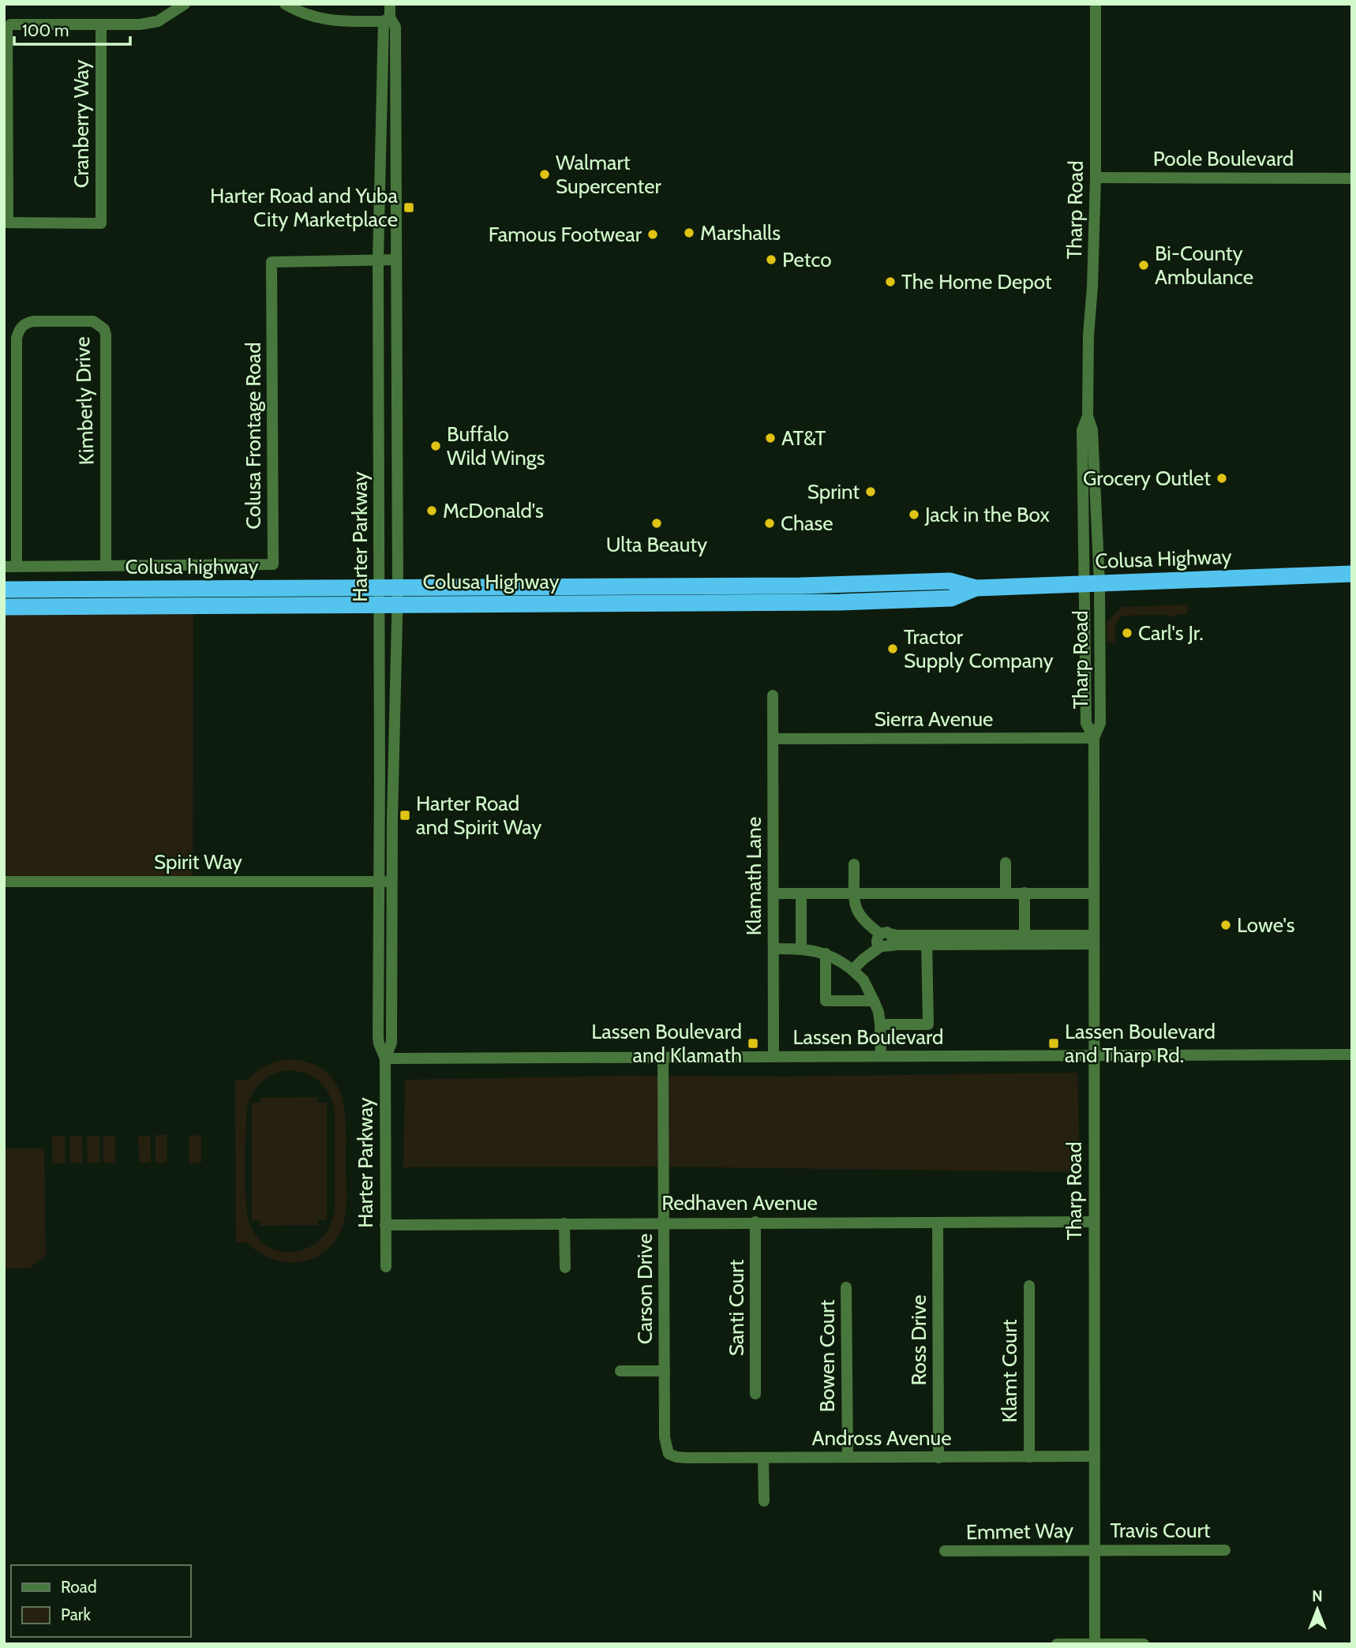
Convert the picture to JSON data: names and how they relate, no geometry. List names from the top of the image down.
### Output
{
  "streets": {
    "highway": ["Colusa Highway", "Colusa highway"],
    "street": [
      "Cranberry Way",
      "Poole Boulevard",
      "Tharp Road",
      "Kimberly Drive",
      "Colusa Frontage Road",
      "Harter Parkway",
      "Sierra Avenue",
      "Spirit Way",
      "Klamath Lane",
      "Lassen Boulevard",
      "Redhaven Avenue",
      "Carson Drive",
      "Santi Court",
      "Ross Drive",
      "Bowen Court",
      "Klamt Court",
      "Andross Avenue",
      "Travis Court",
      "Emmet Way"
    ]
  },
  "crossings": [
    ["Poole Boulevard", "Tharp Road"],
    ["Tharp Road", "Colusa Highway"],
    ["Tharp Road", "Sierra Avenue"],
    ["Tharp Road", "Lassen Boulevard"],
    ["Tharp Road", "Redhaven Avenue"],
    ["Tharp Road", "Andross Avenue"],
    ["Tharp Road", "Travis Court"],
    ["Tharp Road", "Emmet Way"],
    ["Kimberly Drive", "Colusa Frontage Road"],
    ["Colusa Frontage Road", "Harter Parkway"],
    ["Harter Parkway", "Colusa Highway"],
    ["Harter Parkway", "Colusa highway"],
    ["Harter Parkway", "Spirit Way"],
    ["Harter Parkway", "Lassen Boulevard"],
    ["Harter Parkway", "Redhaven Avenue"],
    ["Colusa Highway", "Colusa highway"],
    ["Sierra Avenue", "Klamath Lane"],
    ["Klamath Lane", "Lassen Boulevard"],
    ["Lassen Boulevard", "Carson Drive"],
    ["Redhaven Avenue", "Carson Drive"],
    ["Redhaven Avenue", "Santi Court"],
    ["Redhaven Avenue", "Ross Drive"],
    ["Carson Drive", "Andross Avenue"],
    ["Ross Drive", "Andross Avenue"],
    ["Bowen Court", "Andross Avenue"],
    ["Klamt Court", "Andross Avenue"],
    ["Travis Court", "Emmet Way"]
  ],
  "places": {
    "other": [
      "Walmart Supercenter",
      "Marshalls",
      "Famous Footwear",
      "Petco",
      "Bi-County Ambulance",
      "The Home Depot",
      "AT&T",
      "Buffalo Wild Wings",
      "Grocery Outlet",
      "Sprint",
      "McDonald's",
      "Jack in the Box",
      "Ulta Beauty",
      "Chase",
      "Carl's Jr.",
      "Tractor Supply Company",
      "Lowe's"
    ],
    "transit": [
      "Harter Road and Yuba City Marketplace",
      "Harter Road and Spirit Way",
      "Lassen Boulevard and Klamath",
      "Lassen Boulevard and Tharp Rd."
    ]
  },
  "legend": ["Road", "Park"],
  "scale_bar": "100 m",
  "north": "top"
}
